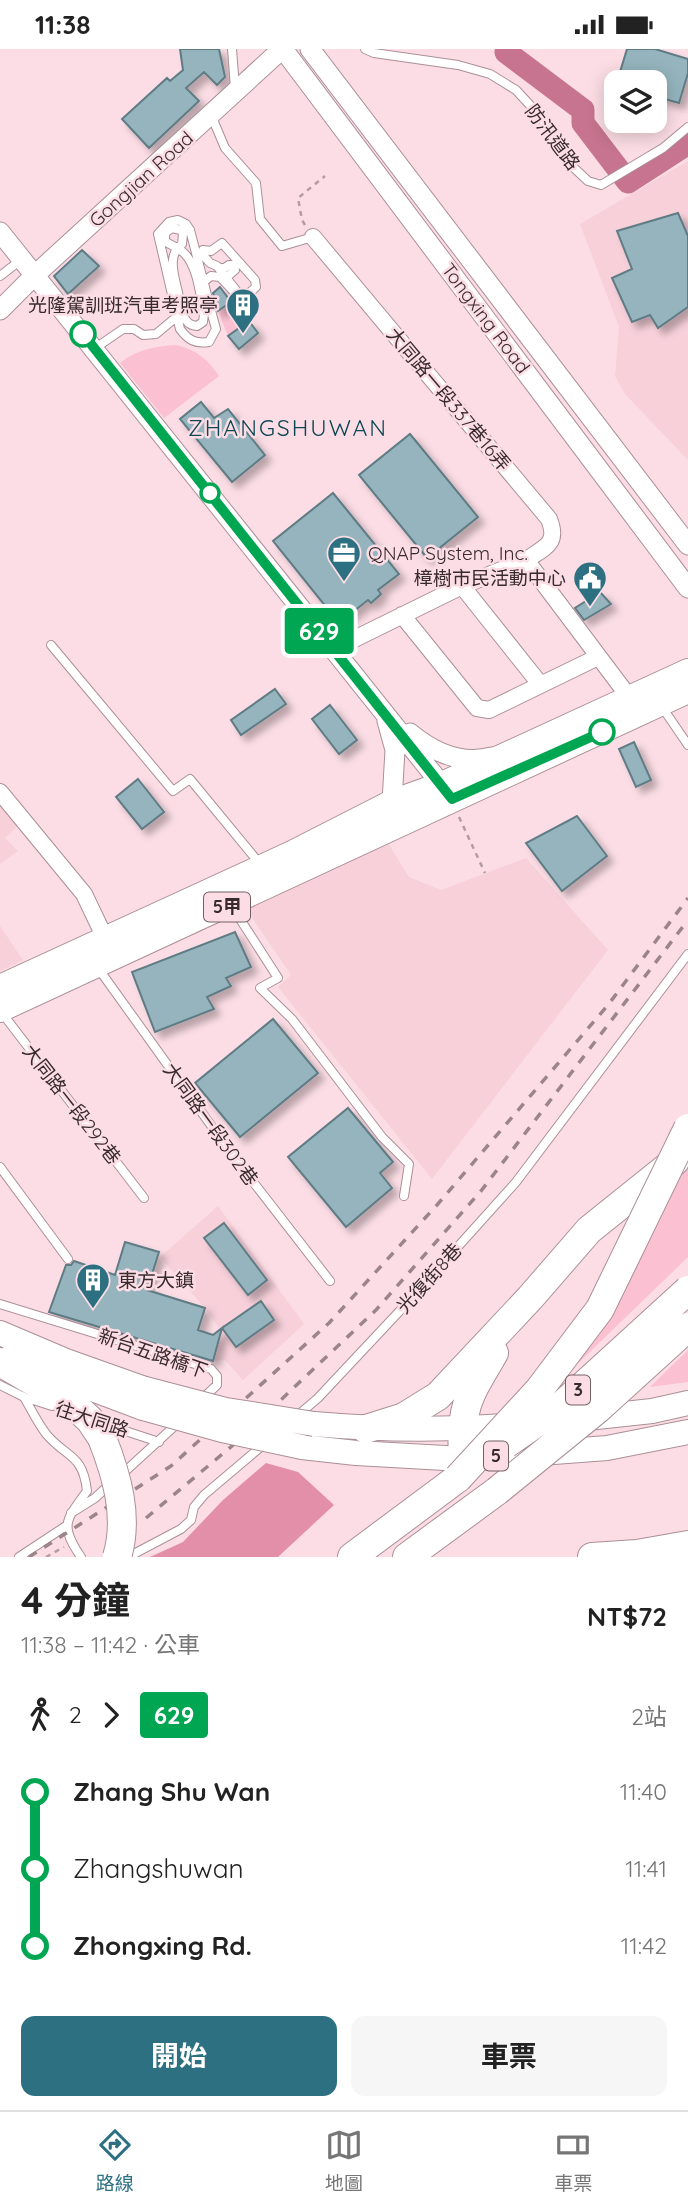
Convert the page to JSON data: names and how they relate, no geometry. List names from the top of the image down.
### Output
{
  "streets": {
    "highway": ["3"],
    "main road": ["5甲", "5"],
    "street": ["Gongjian Road", "Tongxing Road", "大同路一段337巷16弄"],
    "lane": [
      "防汛道路",
      "大同路一段292巷",
      "大同路一段302巷",
      "光復街8巷",
      "新台五路橋下",
      "往大同路"
    ]
  },
  "crossings": [
    ["Gongjian Road", "Tongxing Road"],
    ["5甲", "大同路一段292巷"],
    ["5甲", "大同路一段302巷"],
    ["新台五路橋下", "往大同路"],
    ["3", "5"]
  ],
  "districts": ["ZHANGSHUWAN"],
  "places": {
    "building": ["光隆駕訓班汽車考照亭", "東方大鎮"],
    "office": ["QNAP System, Inc."],
    "public building": ["樟樹市民活動中心"]
  },
  "lines": ["bus line 629"],
  "page": {
    "status": "11:38",
    "on_map": "629",
    "heading": ["4 分鐘", "11:38 – 11:42 · 公車", "NT$72"],
    "legs": ["2", "629", "2站"],
    "list": [
      {
        "name": "Zhang Shu Wan",
        "value": "11:40"
      },
      {
        "name": "Zhangshuwan",
        "value": "11:41"
      },
      {
        "name": "Zhongxing Rd.",
        "value": "11:42"
      }
    ],
    "buttons": ["開始", "車票"],
    "tabs": ["路線", "地圖", "車票"]
  }
}
